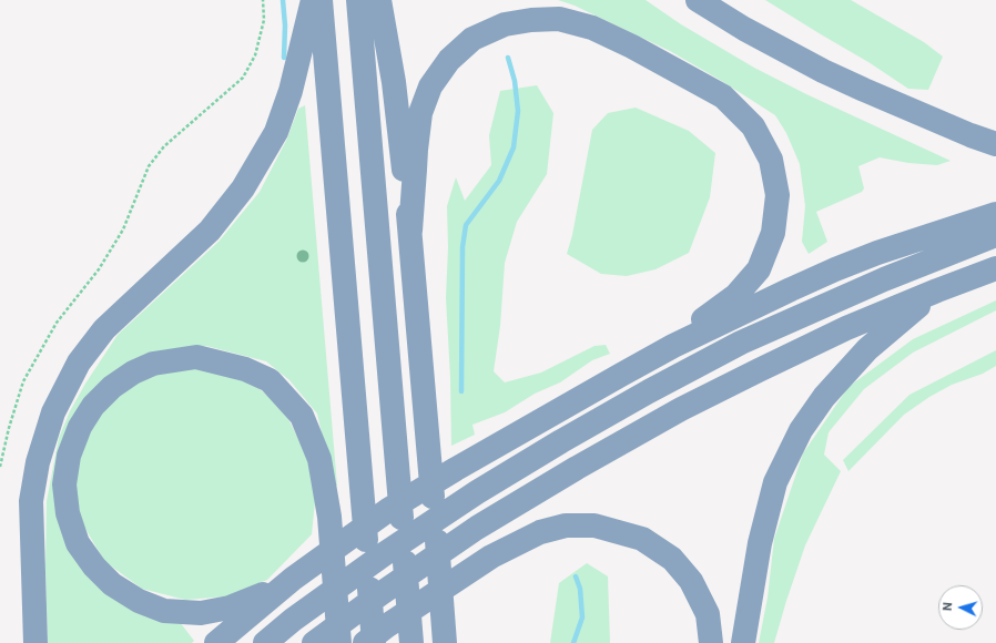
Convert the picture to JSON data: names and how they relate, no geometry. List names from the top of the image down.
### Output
{
  "north": "left"
}
